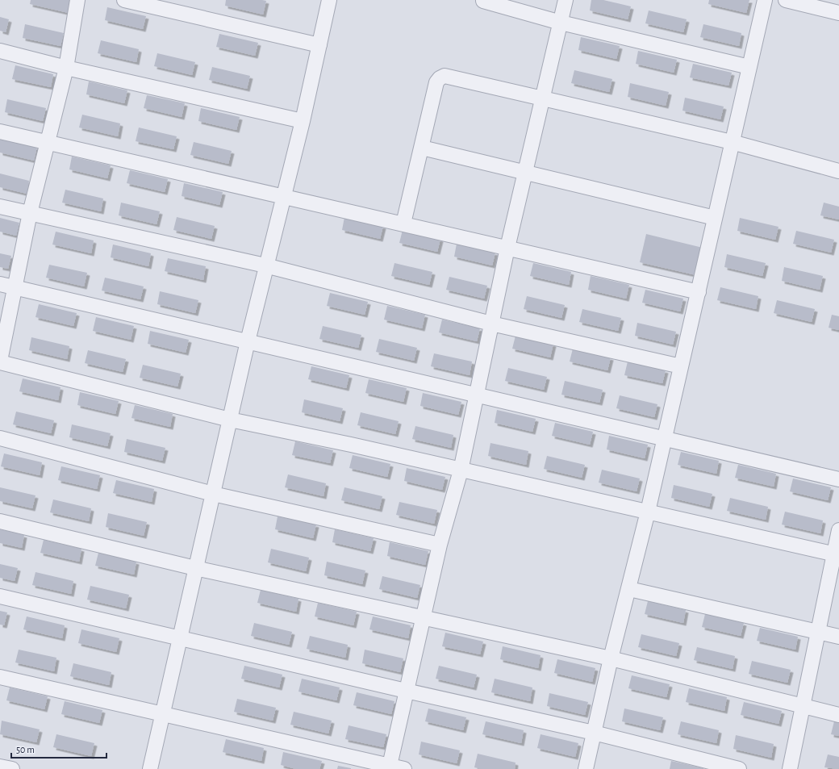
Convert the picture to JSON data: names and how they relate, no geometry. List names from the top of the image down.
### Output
{
  "scale_bar": "50 m"
}
